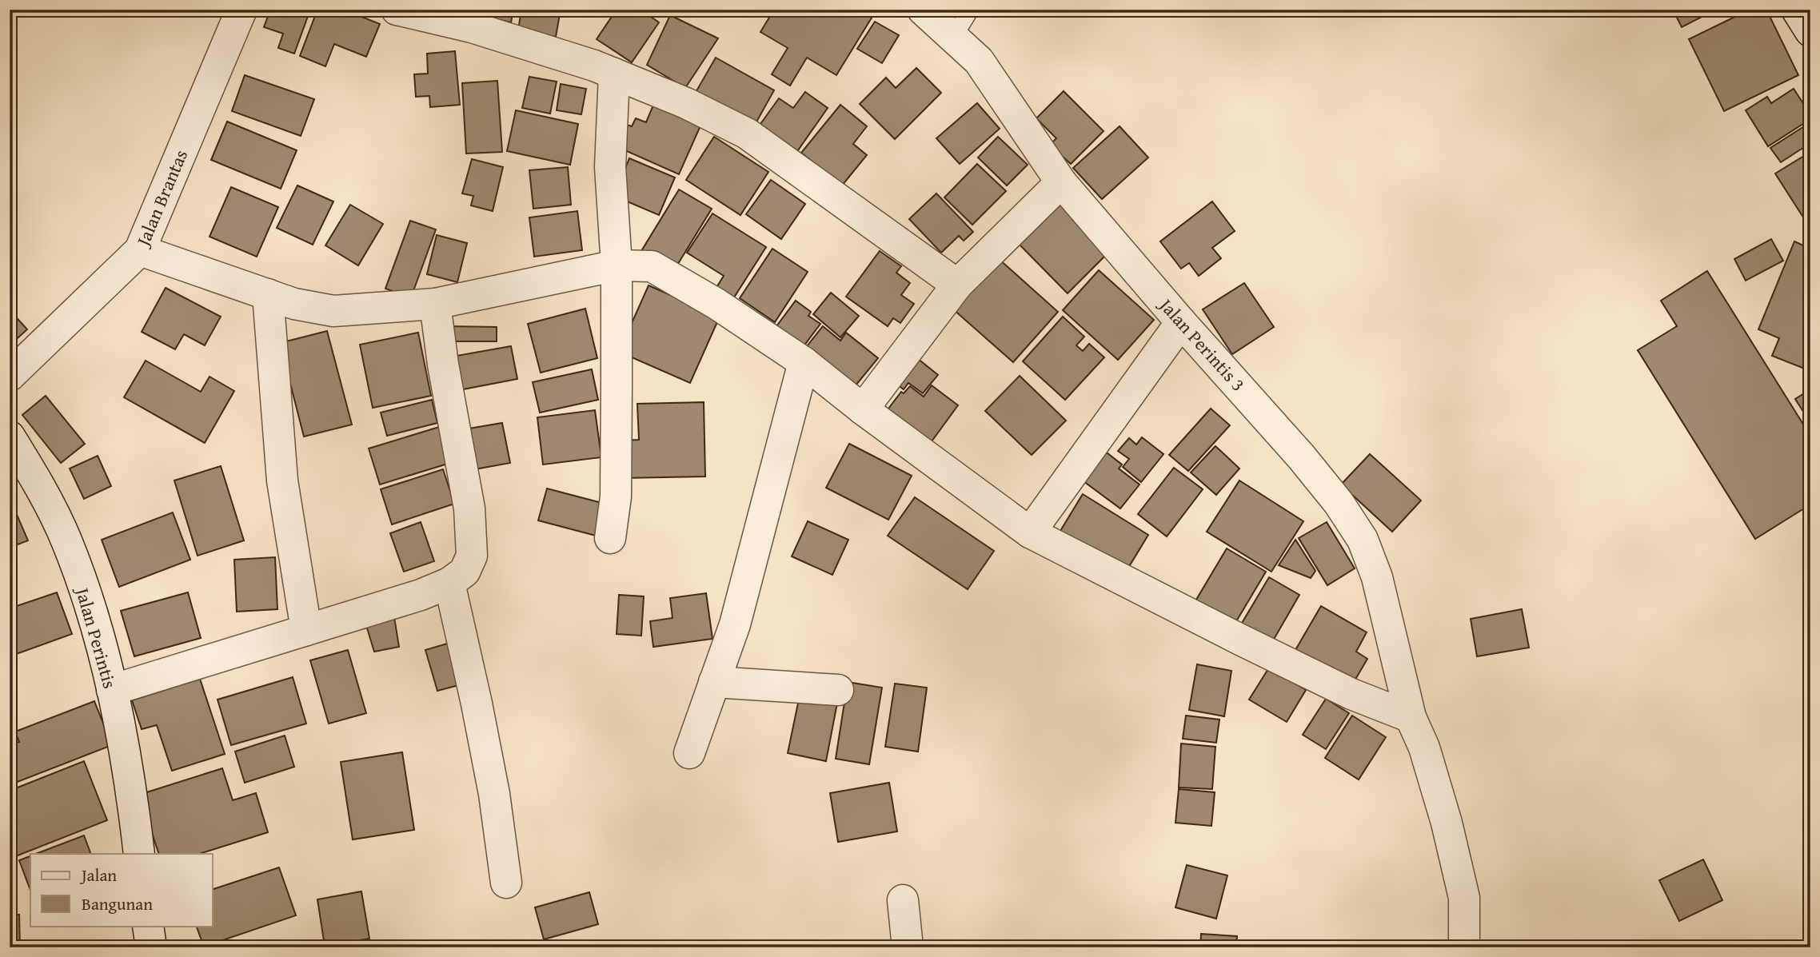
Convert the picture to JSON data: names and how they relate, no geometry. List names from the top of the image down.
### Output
{
  "streets": {
    "street": ["Jalan Brantas", "Jalan Perintis 3", "Jalan Perintis"]
  },
  "legend": ["Jalan", "Bangunan"]
}
